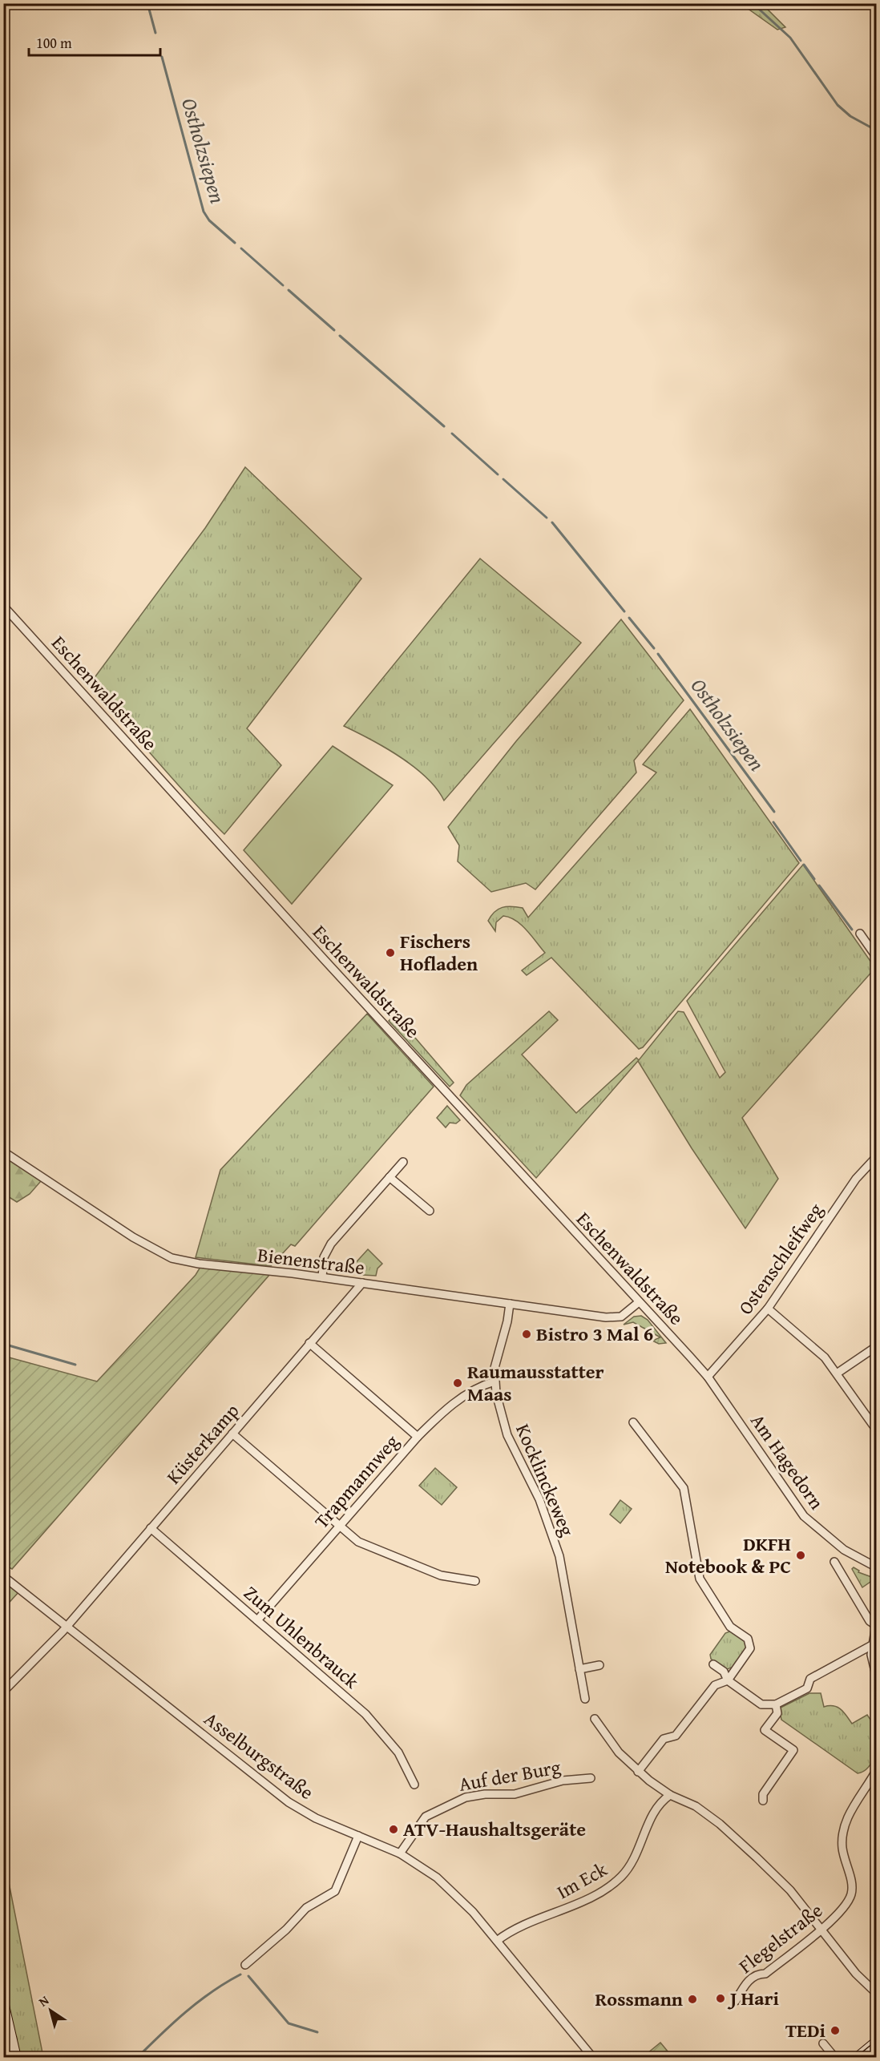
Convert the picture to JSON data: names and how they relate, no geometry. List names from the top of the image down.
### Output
{
  "streets": {
    "street": [
      "Eschenwaldstraße",
      "Ostenschleifweg",
      "Bienenstraße",
      "Küsterkamp",
      "Am Hagedorn",
      "Kocklinckeweg",
      "Trapmannweg",
      "Zum Uhlenbrauck",
      "Asselburgstraße",
      "Auf der Burg",
      "Im Eck",
      "Flegelstraße"
    ]
  },
  "crossings": [
    ["Eschenwaldstraße", "Ostenschleifweg"],
    ["Eschenwaldstraße", "Bienenstraße"],
    ["Eschenwaldstraße", "Am Hagedorn"],
    ["Ostenschleifweg", "Am Hagedorn"],
    ["Bienenstraße", "Küsterkamp"],
    ["Bienenstraße", "Kocklinckeweg"],
    ["Küsterkamp", "Zum Uhlenbrauck"],
    ["Küsterkamp", "Asselburgstraße"],
    ["Kocklinckeweg", "Trapmannweg"],
    ["Trapmannweg", "Zum Uhlenbrauck"],
    ["Asselburgstraße", "Auf der Burg"],
    ["Asselburgstraße", "Im Eck"]
  ],
  "water": ["Ostholzsiepen"],
  "places": [
    "Fischers Hofladen",
    "Bistro 3 Mal 6",
    "Raumausstatter Maas",
    "DKFH Notebook & PC",
    "ATV-Haushaltsgeräte",
    "J Hari",
    "Rossmann",
    "TEDi"
  ],
  "scale_bar": "100 m",
  "north": "top left"
}
